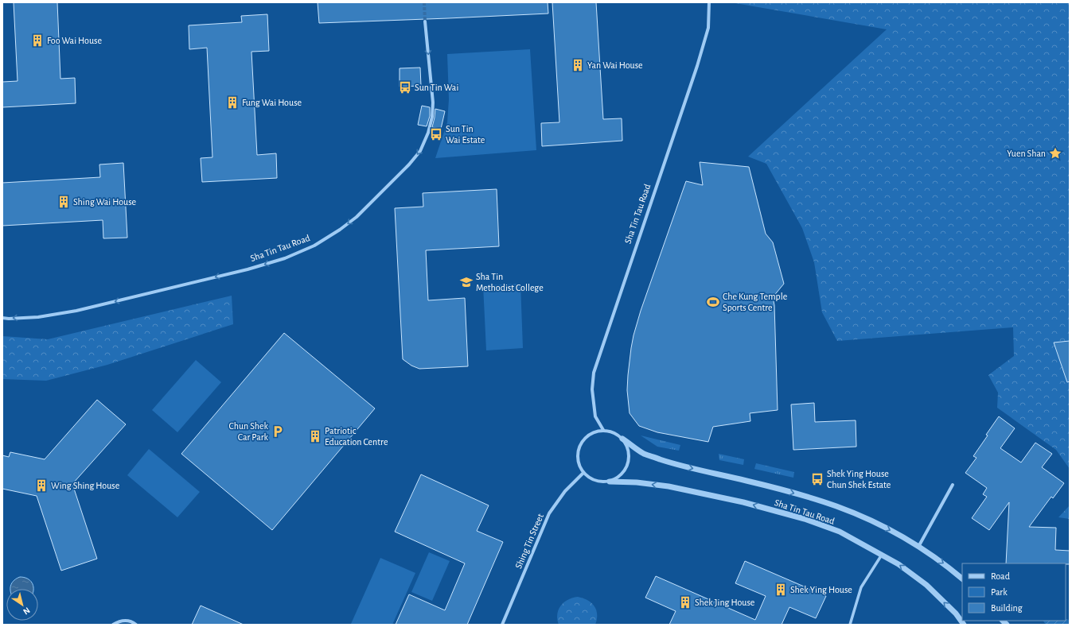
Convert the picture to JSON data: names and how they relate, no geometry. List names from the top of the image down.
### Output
{
  "streets": {
    "street": ["Sha Tin Tau Road", "Shing Tin Street"]
  },
  "crossings": [
    ["Sha Tin Tau Road", "Shing Tin Street"]
  ],
  "places": {
    "building": [
      "Foo Wai House",
      "Yan Wai House",
      "Fung Wai House",
      "Shing Wai House",
      "Patriotic Education Centre",
      "Wing Shing House",
      "Shek Ying House",
      "Shek Jing House"
    ],
    "bus stop": ["Sun Tin Wai", "Sun Tin Wai Estate", "Shek Ying House Chun Shek Estate"],
    "place": ["Yuen Shan"],
    "school or university": ["Sha Tin Methodist College"],
    "sports": ["Che Kung Temple Sports Centre"],
    "parking": ["Chun Shek Car Park"]
  },
  "legend": ["Road", "Park", "Building"],
  "north": "bottom right"
}
